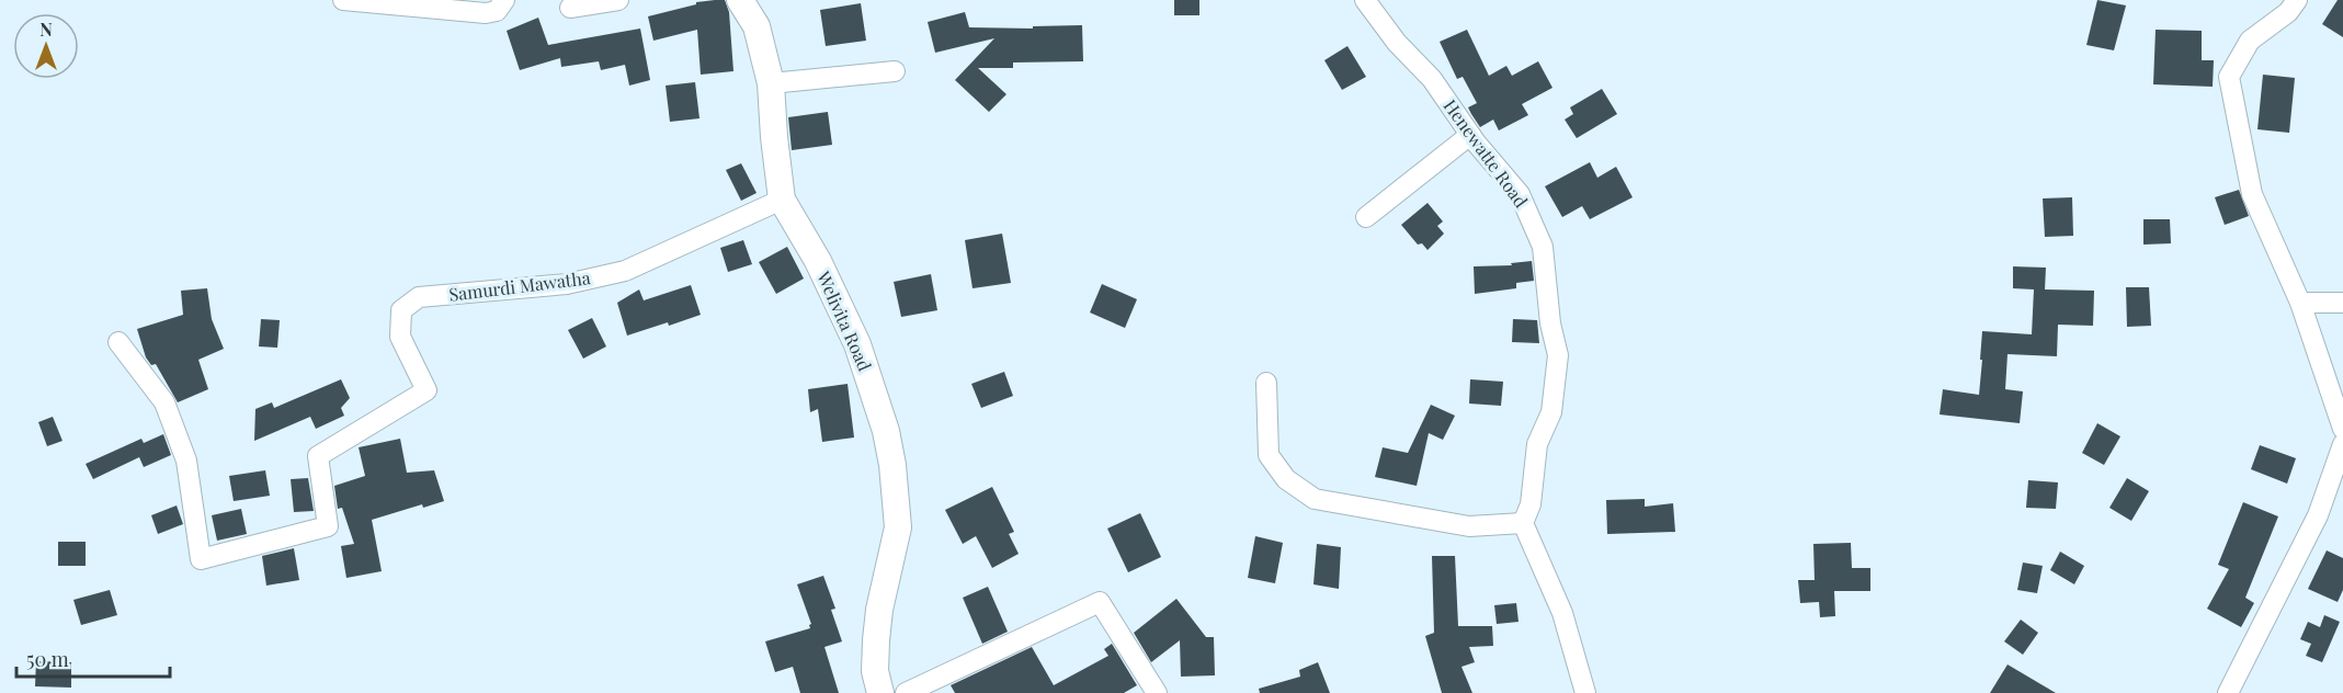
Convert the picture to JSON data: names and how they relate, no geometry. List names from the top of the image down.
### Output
{
  "streets": {
    "street": ["Henewatte Road", "Samurdi Mawatha", "Welivita Road"]
  },
  "crossings": [
    ["Samurdi Mawatha", "Welivita Road"]
  ],
  "scale_bar": "50 m",
  "north": "top"
}
